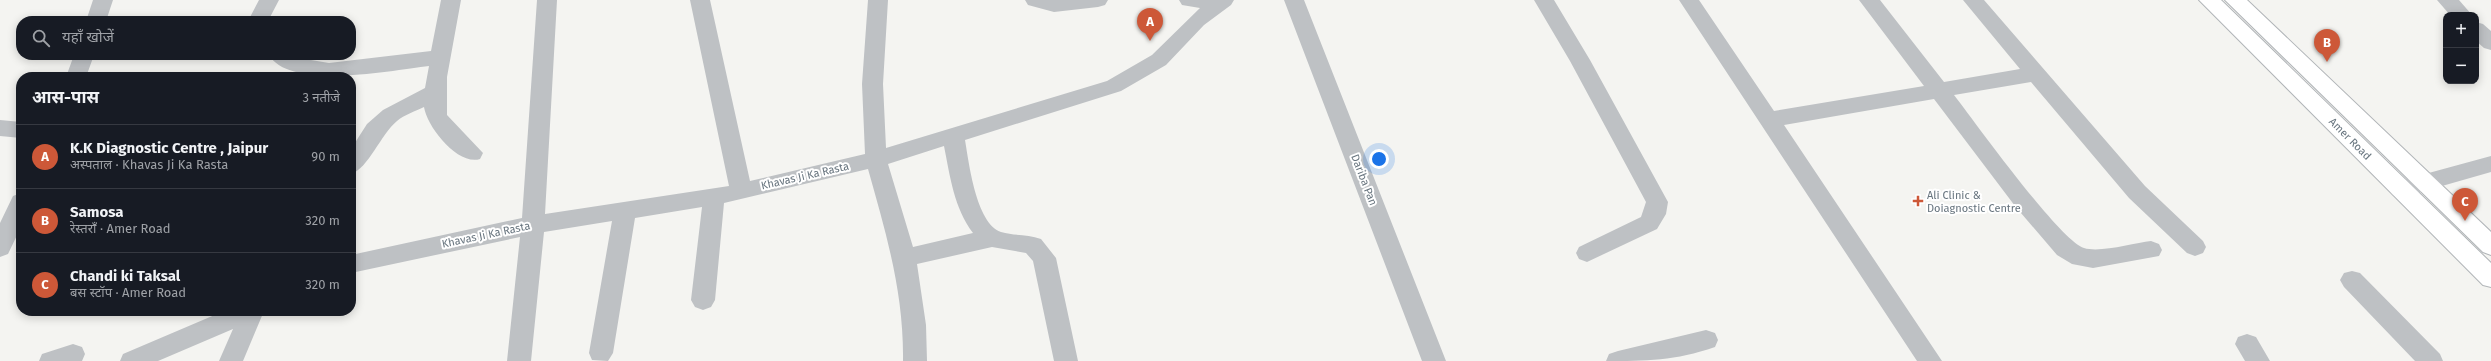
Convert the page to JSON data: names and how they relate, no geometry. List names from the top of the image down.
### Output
{
  "streets": {
    "main road": ["Amer Road"],
    "street": ["Khavas Ji Ka Rasta", "Dariba Pan"]
  },
  "places": {
    "health": ["Ali Clinic & Doiagnostic Centre"]
  },
  "page": {
    "pins": ["A", "B", "C"],
    "map_buttons": ["+", "−"],
    "search": "यहाँ खोजें",
    "heading": ["आस-पास", "3 नतीजे"],
    "list": [
      {
        "mark": "A",
        "name": "K.K Diagnostic Centre , Jaipur",
        "note": "अस्पताल · Khavas Ji Ka Rasta",
        "value": "90 m"
      },
      {
        "mark": "B",
        "name": "Samosa",
        "note": "रेस्तराँ · Amer Road",
        "value": "320 m"
      },
      {
        "mark": "C",
        "name": "Chandi ki Taksal",
        "note": "बस स्टॉप · Amer Road",
        "value": "320 m"
      }
    ]
  }
}
